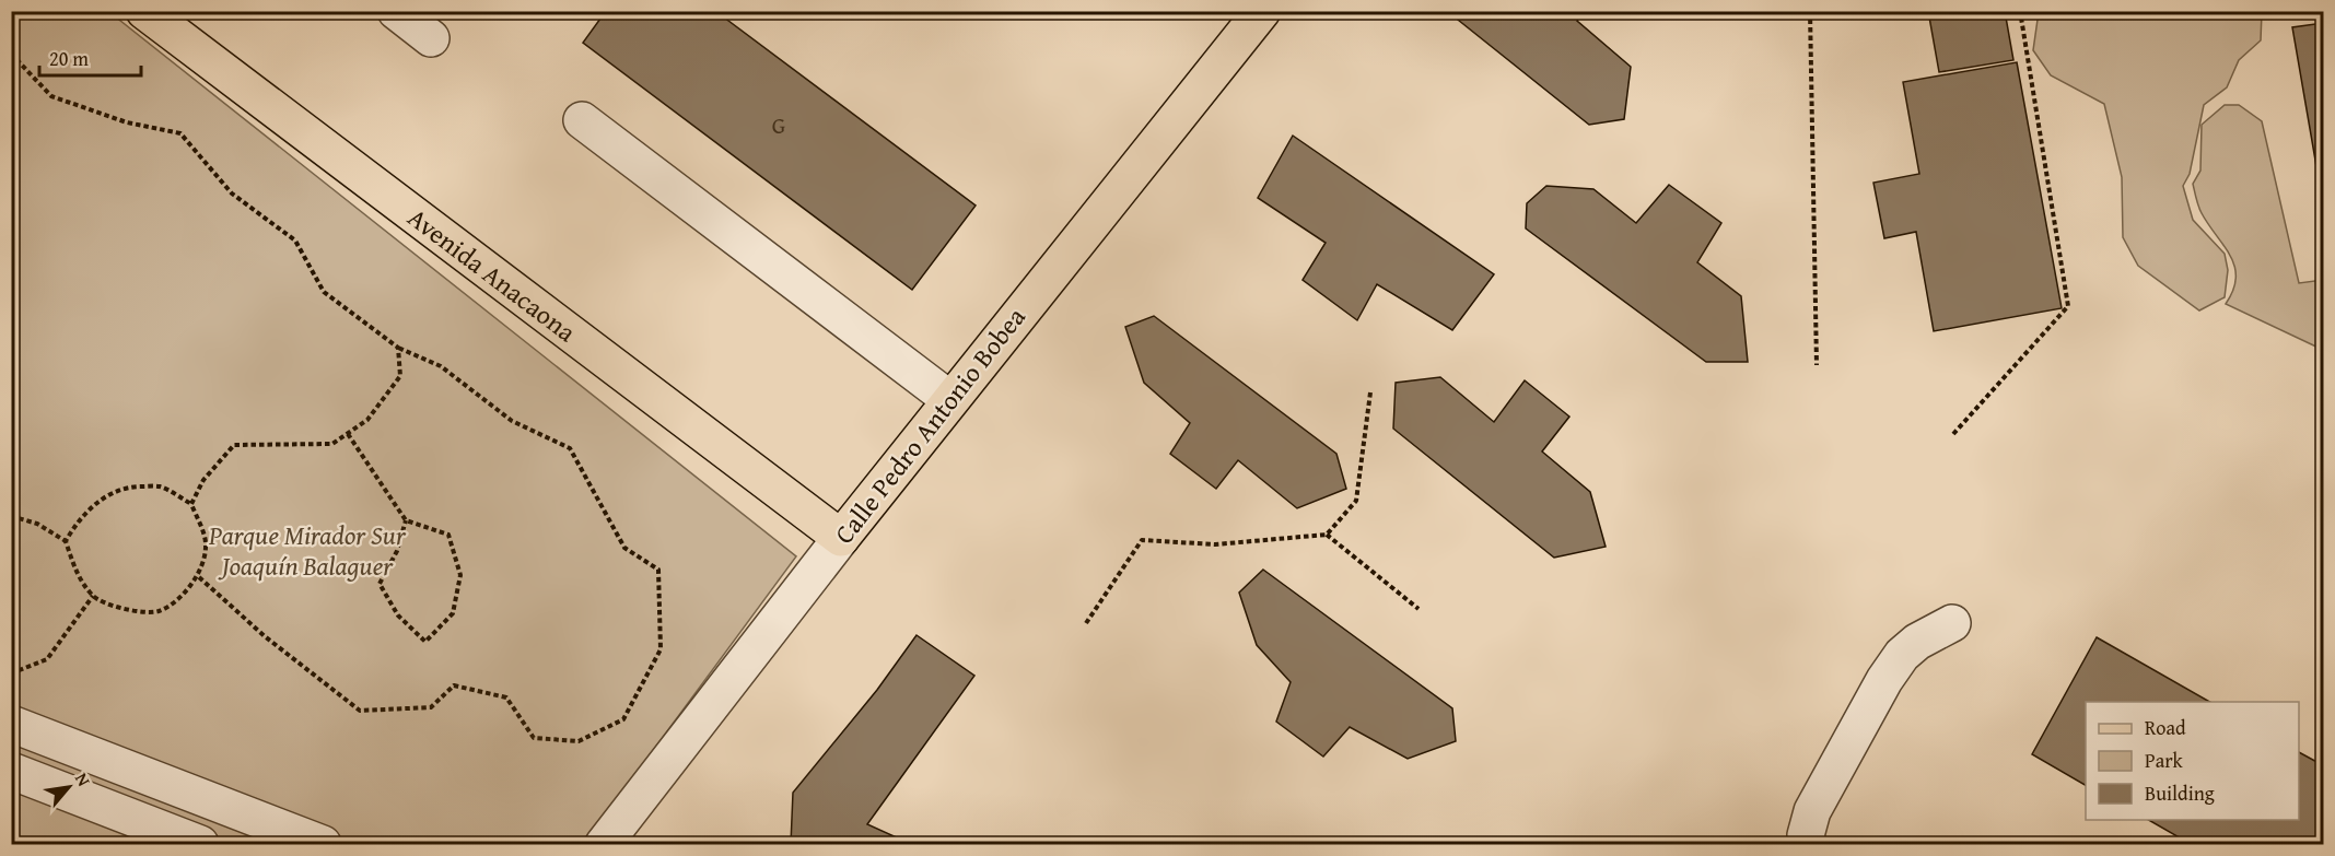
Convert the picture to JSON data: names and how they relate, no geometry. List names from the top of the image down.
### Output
{
  "streets": {
    "main road": ["Avenida Anacaona", "Calle Pedro Antonio Bobea"]
  },
  "crossings": [
    ["Avenida Anacaona", "Calle Pedro Antonio Bobea"]
  ],
  "parks": ["Parque Mirador Sur Joaquín Balaguer"],
  "house_numbers": ["G"],
  "legend": ["Road", "Park", "Building"],
  "scale_bar": "20 m",
  "north": "top right"
}
